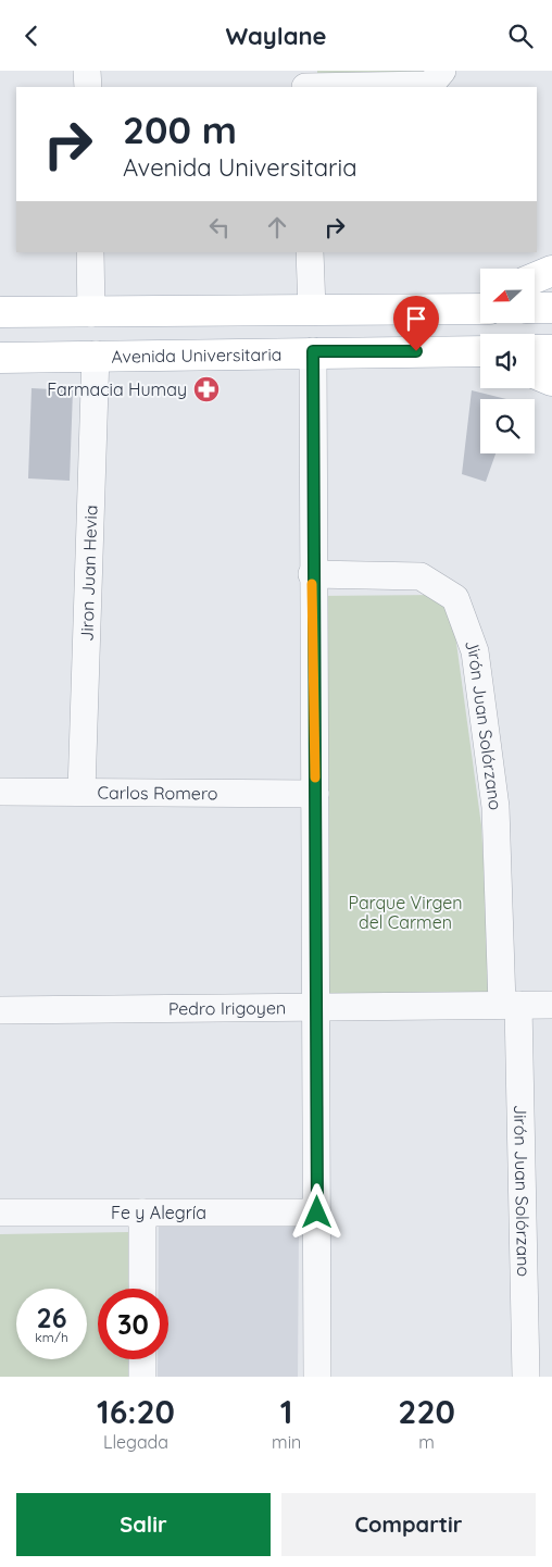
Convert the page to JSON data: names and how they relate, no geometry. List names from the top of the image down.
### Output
{
  "streets": {
    "main road": ["Avenida Universitaria"],
    "street": [
      "Jiron Juan Hevia",
      "Jirón Juan Solórzano",
      "Carlos Romero",
      "Pedro Irigoyen",
      "Fe y Alegría"
    ]
  },
  "crossings": [
    ["Avenida Universitaria", "Jiron Juan Hevia"],
    ["Jiron Juan Hevia", "Carlos Romero"],
    ["Jirón Juan Solórzano", "Pedro Irigoyen"]
  ],
  "parks": ["Parque Virgen del Carmen"],
  "places": {
    "pharmacy": ["Farmacia Humay"]
  },
  "north": "left",
  "page": {
    "header": "Waylane",
    "turn": ["200 m", "Avenida Universitaria"],
    "speed": "26 km/h",
    "limit": "30",
    "eta": [
      "16:20",
      "Llegada",
      "1",
      "min",
      "220",
      "m"
    ],
    "buttons": ["Salir", "Compartir"]
  }
}
